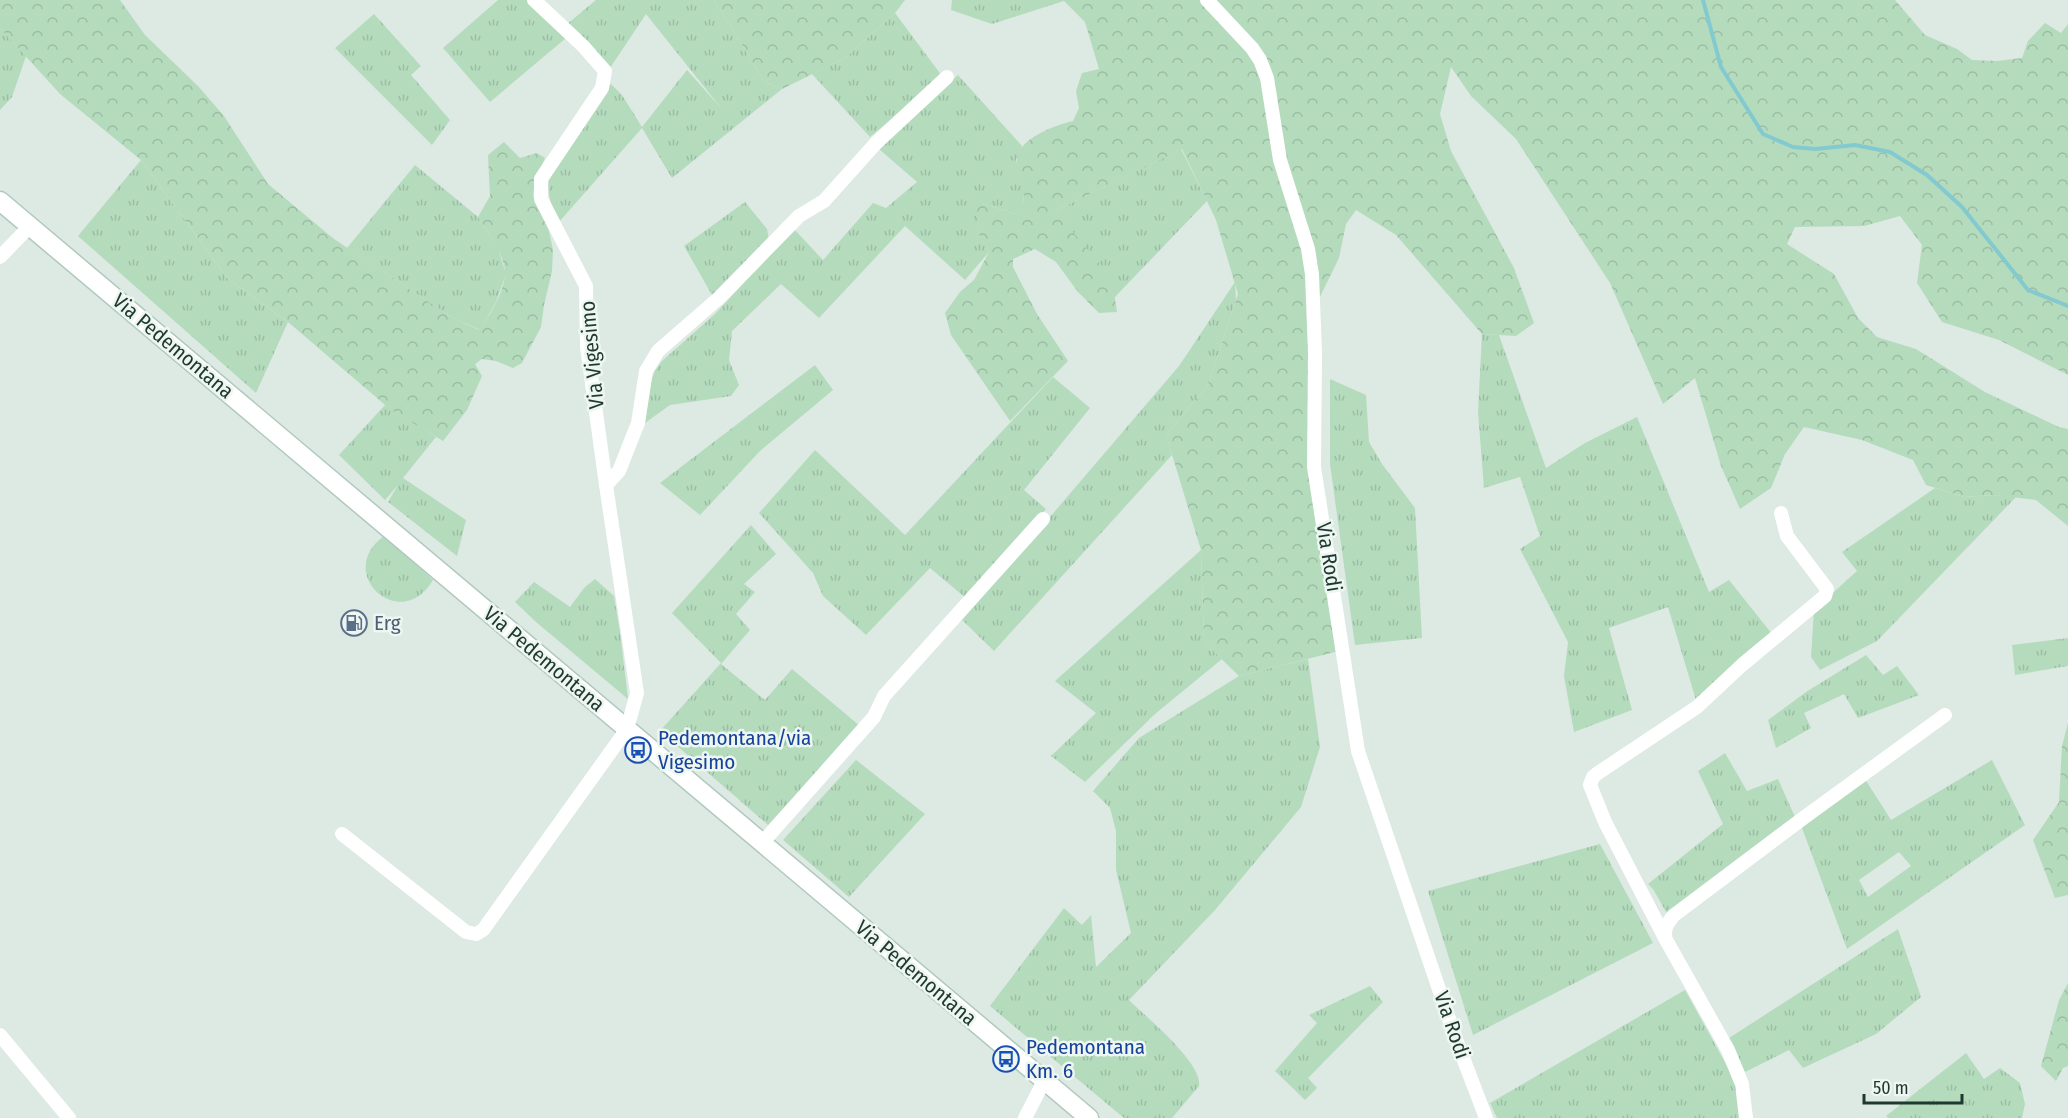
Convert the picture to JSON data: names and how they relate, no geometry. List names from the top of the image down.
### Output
{
  "streets": {
    "street": ["Via Pedemontana", "Via Vigesimo", "Via Rodi"]
  },
  "crossings": [
    ["Via Pedemontana", "Via Vigesimo"]
  ],
  "places": {
    "fuel station": ["Erg"],
    "bus stop": ["Pedemontana/via Vigesimo", "Pedemontana Km. 6"]
  },
  "scale_bar": "50 m"
}
